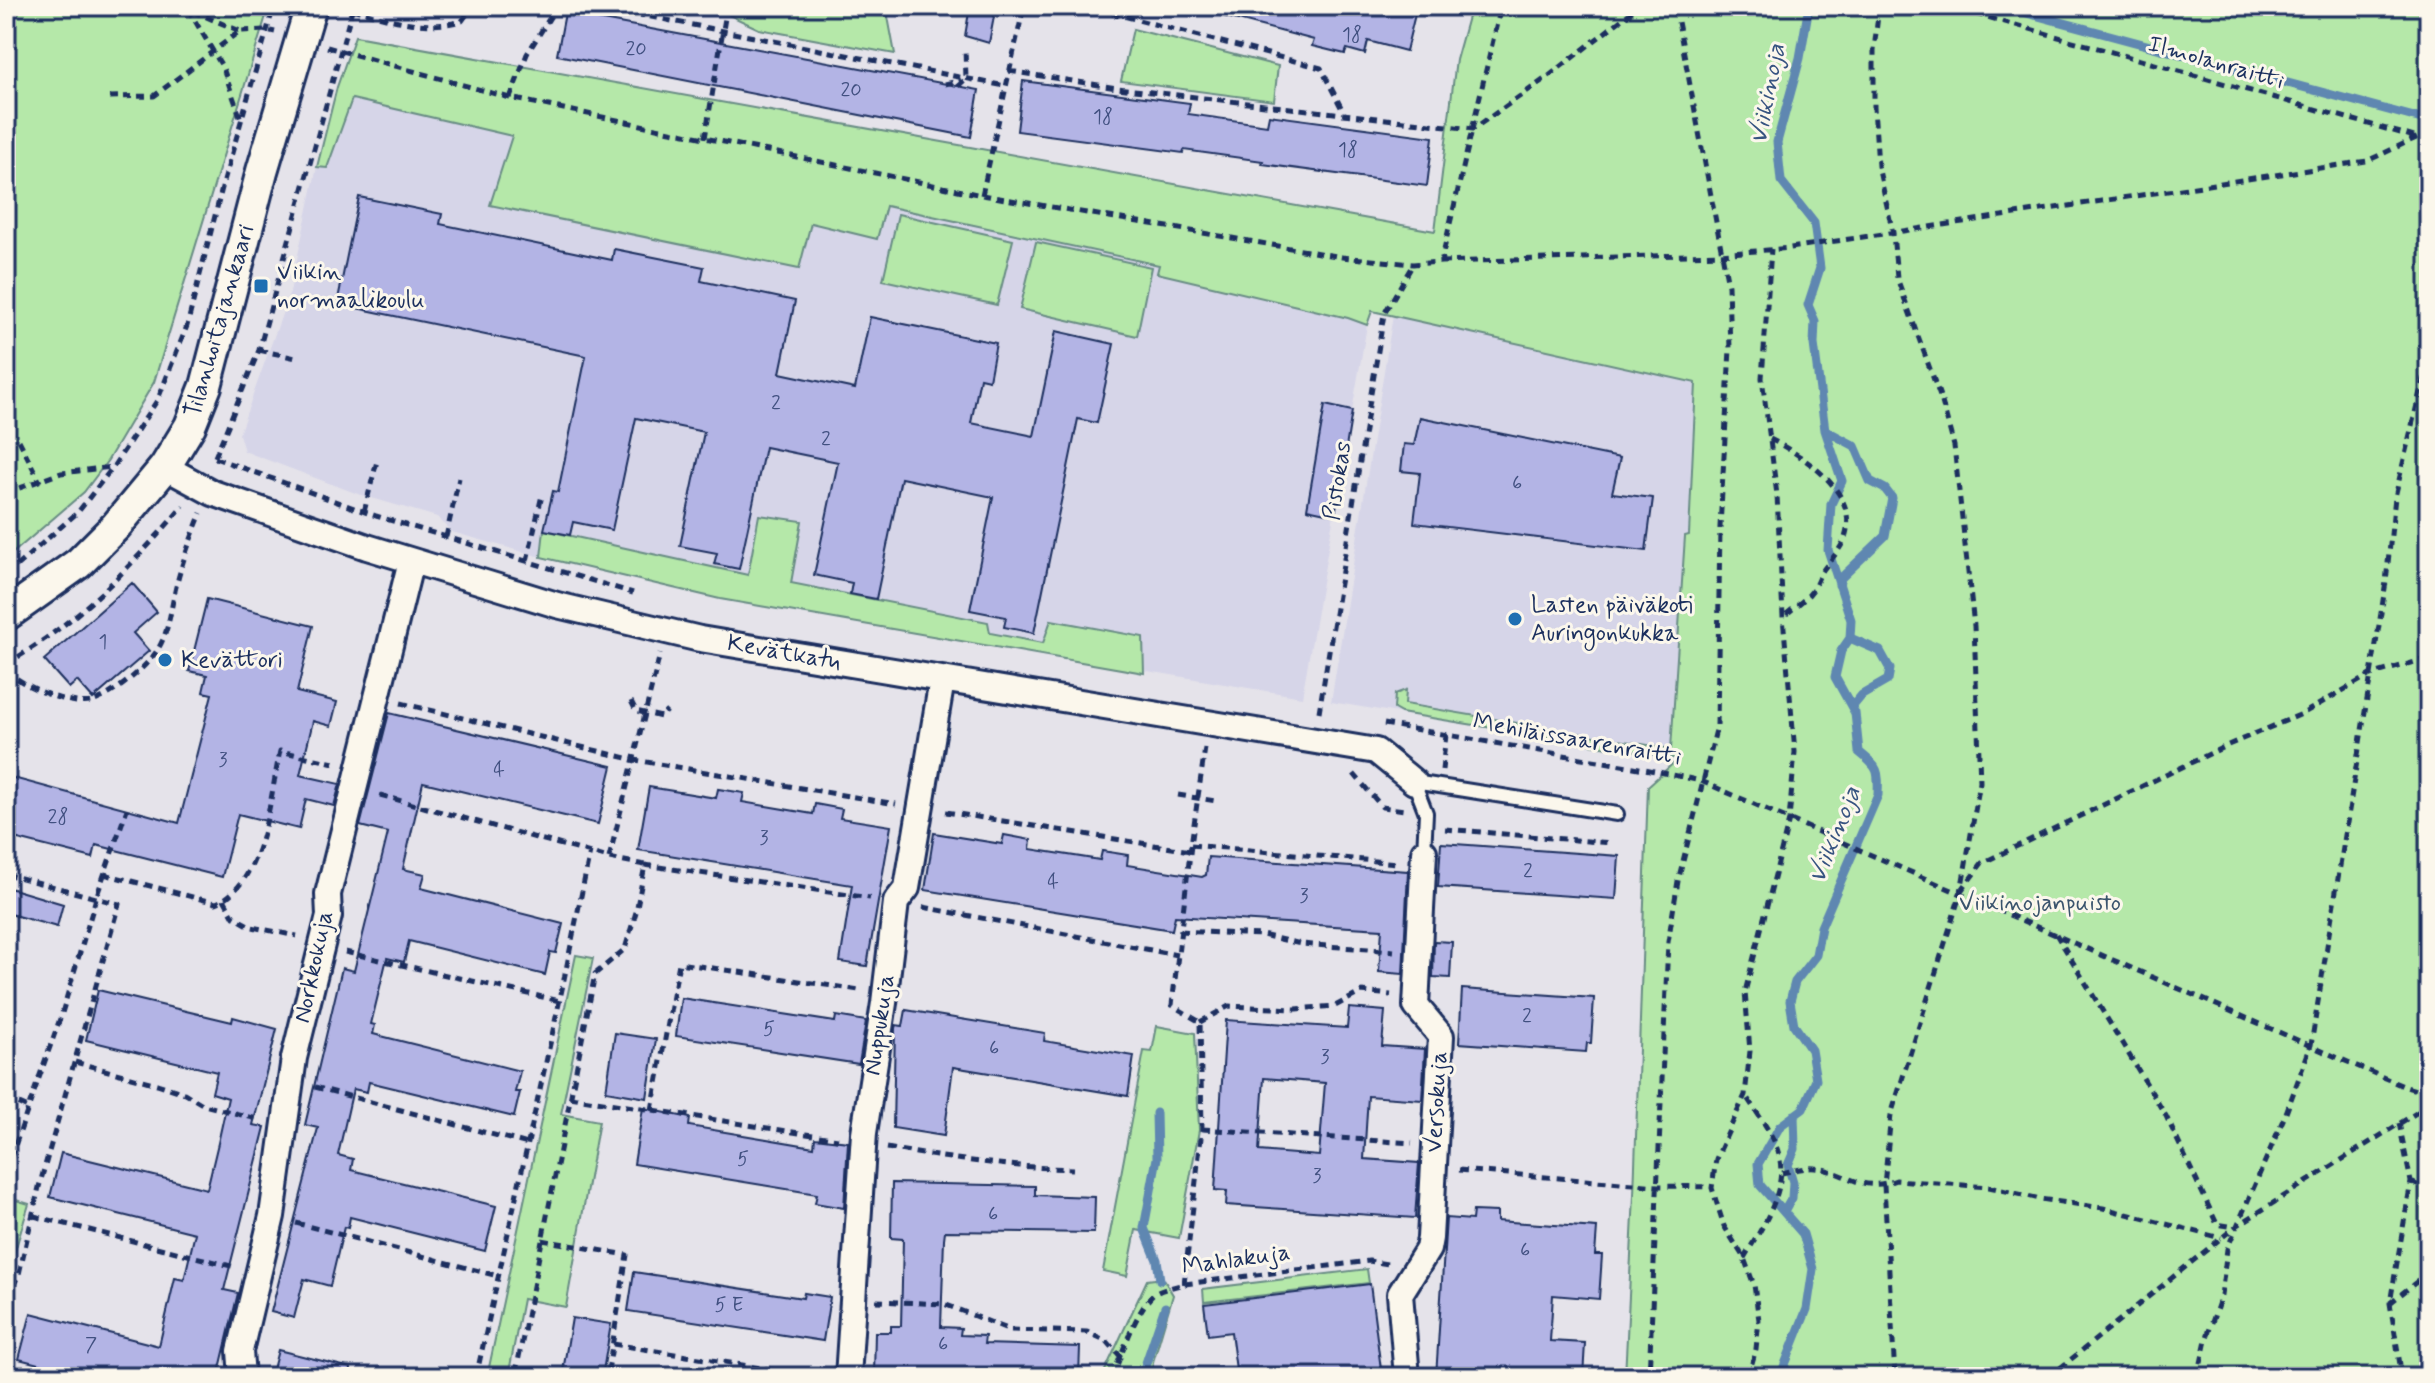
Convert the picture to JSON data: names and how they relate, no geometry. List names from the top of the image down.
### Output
{
  "streets": {
    "street": [
      "Tilanhoitajankaari",
      "Kevätkatu",
      "Norkkokuja",
      "Nuppukuja",
      "Versokuja"
    ],
    "path": [
      "Ilmolanraitti",
      "Pistokas",
      "Mehiläissaarenraitti",
      "Mahlakuja"
    ]
  },
  "crossings": [
    ["Tilanhoitajankaari", "Kevätkatu"],
    ["Kevätkatu", "Norkkokuja"],
    ["Kevätkatu", "Nuppukuja"],
    ["Versokuja", "Mahlakuja"]
  ],
  "water": ["Viikinoja"],
  "parks": ["Viikinojanpuisto"],
  "places": {
    "transit": ["Viikin normaalikoulu"],
    "other": ["Lasten päiväkoti Auringonkukka", "Kevättori"]
  },
  "house_numbers": [
    "18",
    "20",
    "20",
    "18",
    "18",
    "2",
    "2",
    "6",
    "1",
    "3",
    "4",
    "28",
    "3",
    "2",
    "4",
    "3",
    "2",
    "5",
    "6",
    "3",
    "5",
    "3",
    "6",
    "6",
    "5 E",
    "6",
    "7"
  ]
}
